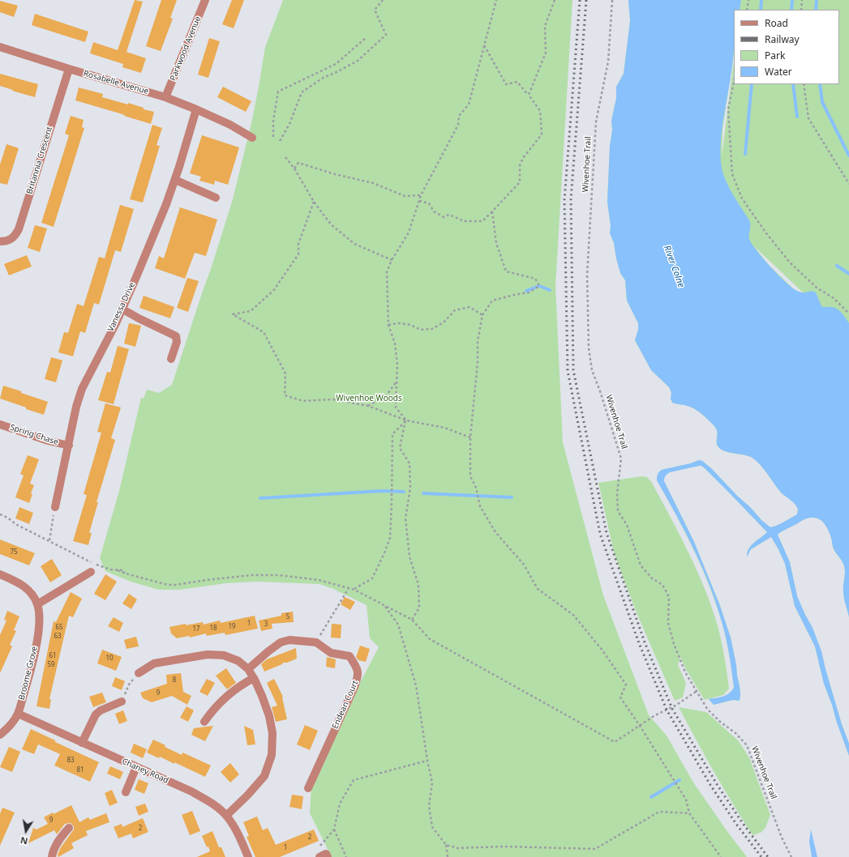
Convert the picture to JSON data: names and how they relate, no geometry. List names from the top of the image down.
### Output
{
  "streets": {
    "street": [
      "Parkwood Avenue",
      "Rosabelle Avenue",
      "Britannia Crescent",
      "Vanessa Drive",
      "Spring Chase",
      "Broome Grove",
      "Endean Court",
      "Chaney Road"
    ],
    "path": ["Wivenhoe Trail"]
  },
  "crossings": [
    ["Parkwood Avenue", "Rosabelle Avenue"],
    ["Rosabelle Avenue", "Britannia Crescent"],
    ["Rosabelle Avenue", "Vanessa Drive"],
    ["Vanessa Drive", "Spring Chase"],
    ["Broome Grove", "Chaney Road"]
  ],
  "water": ["River Colne"],
  "parks": ["Wivenhoe Woods"],
  "house_numbers": [
    "75",
    "5",
    "1",
    "3",
    "19",
    "65",
    "18",
    "17",
    "63",
    "61",
    "10",
    "59",
    "8",
    "9",
    "83",
    "81",
    "9",
    "2",
    "2",
    "1"
  ],
  "legend": [
    "Road",
    "Railway",
    "Park",
    "Water"
  ],
  "north": "bottom"
}
